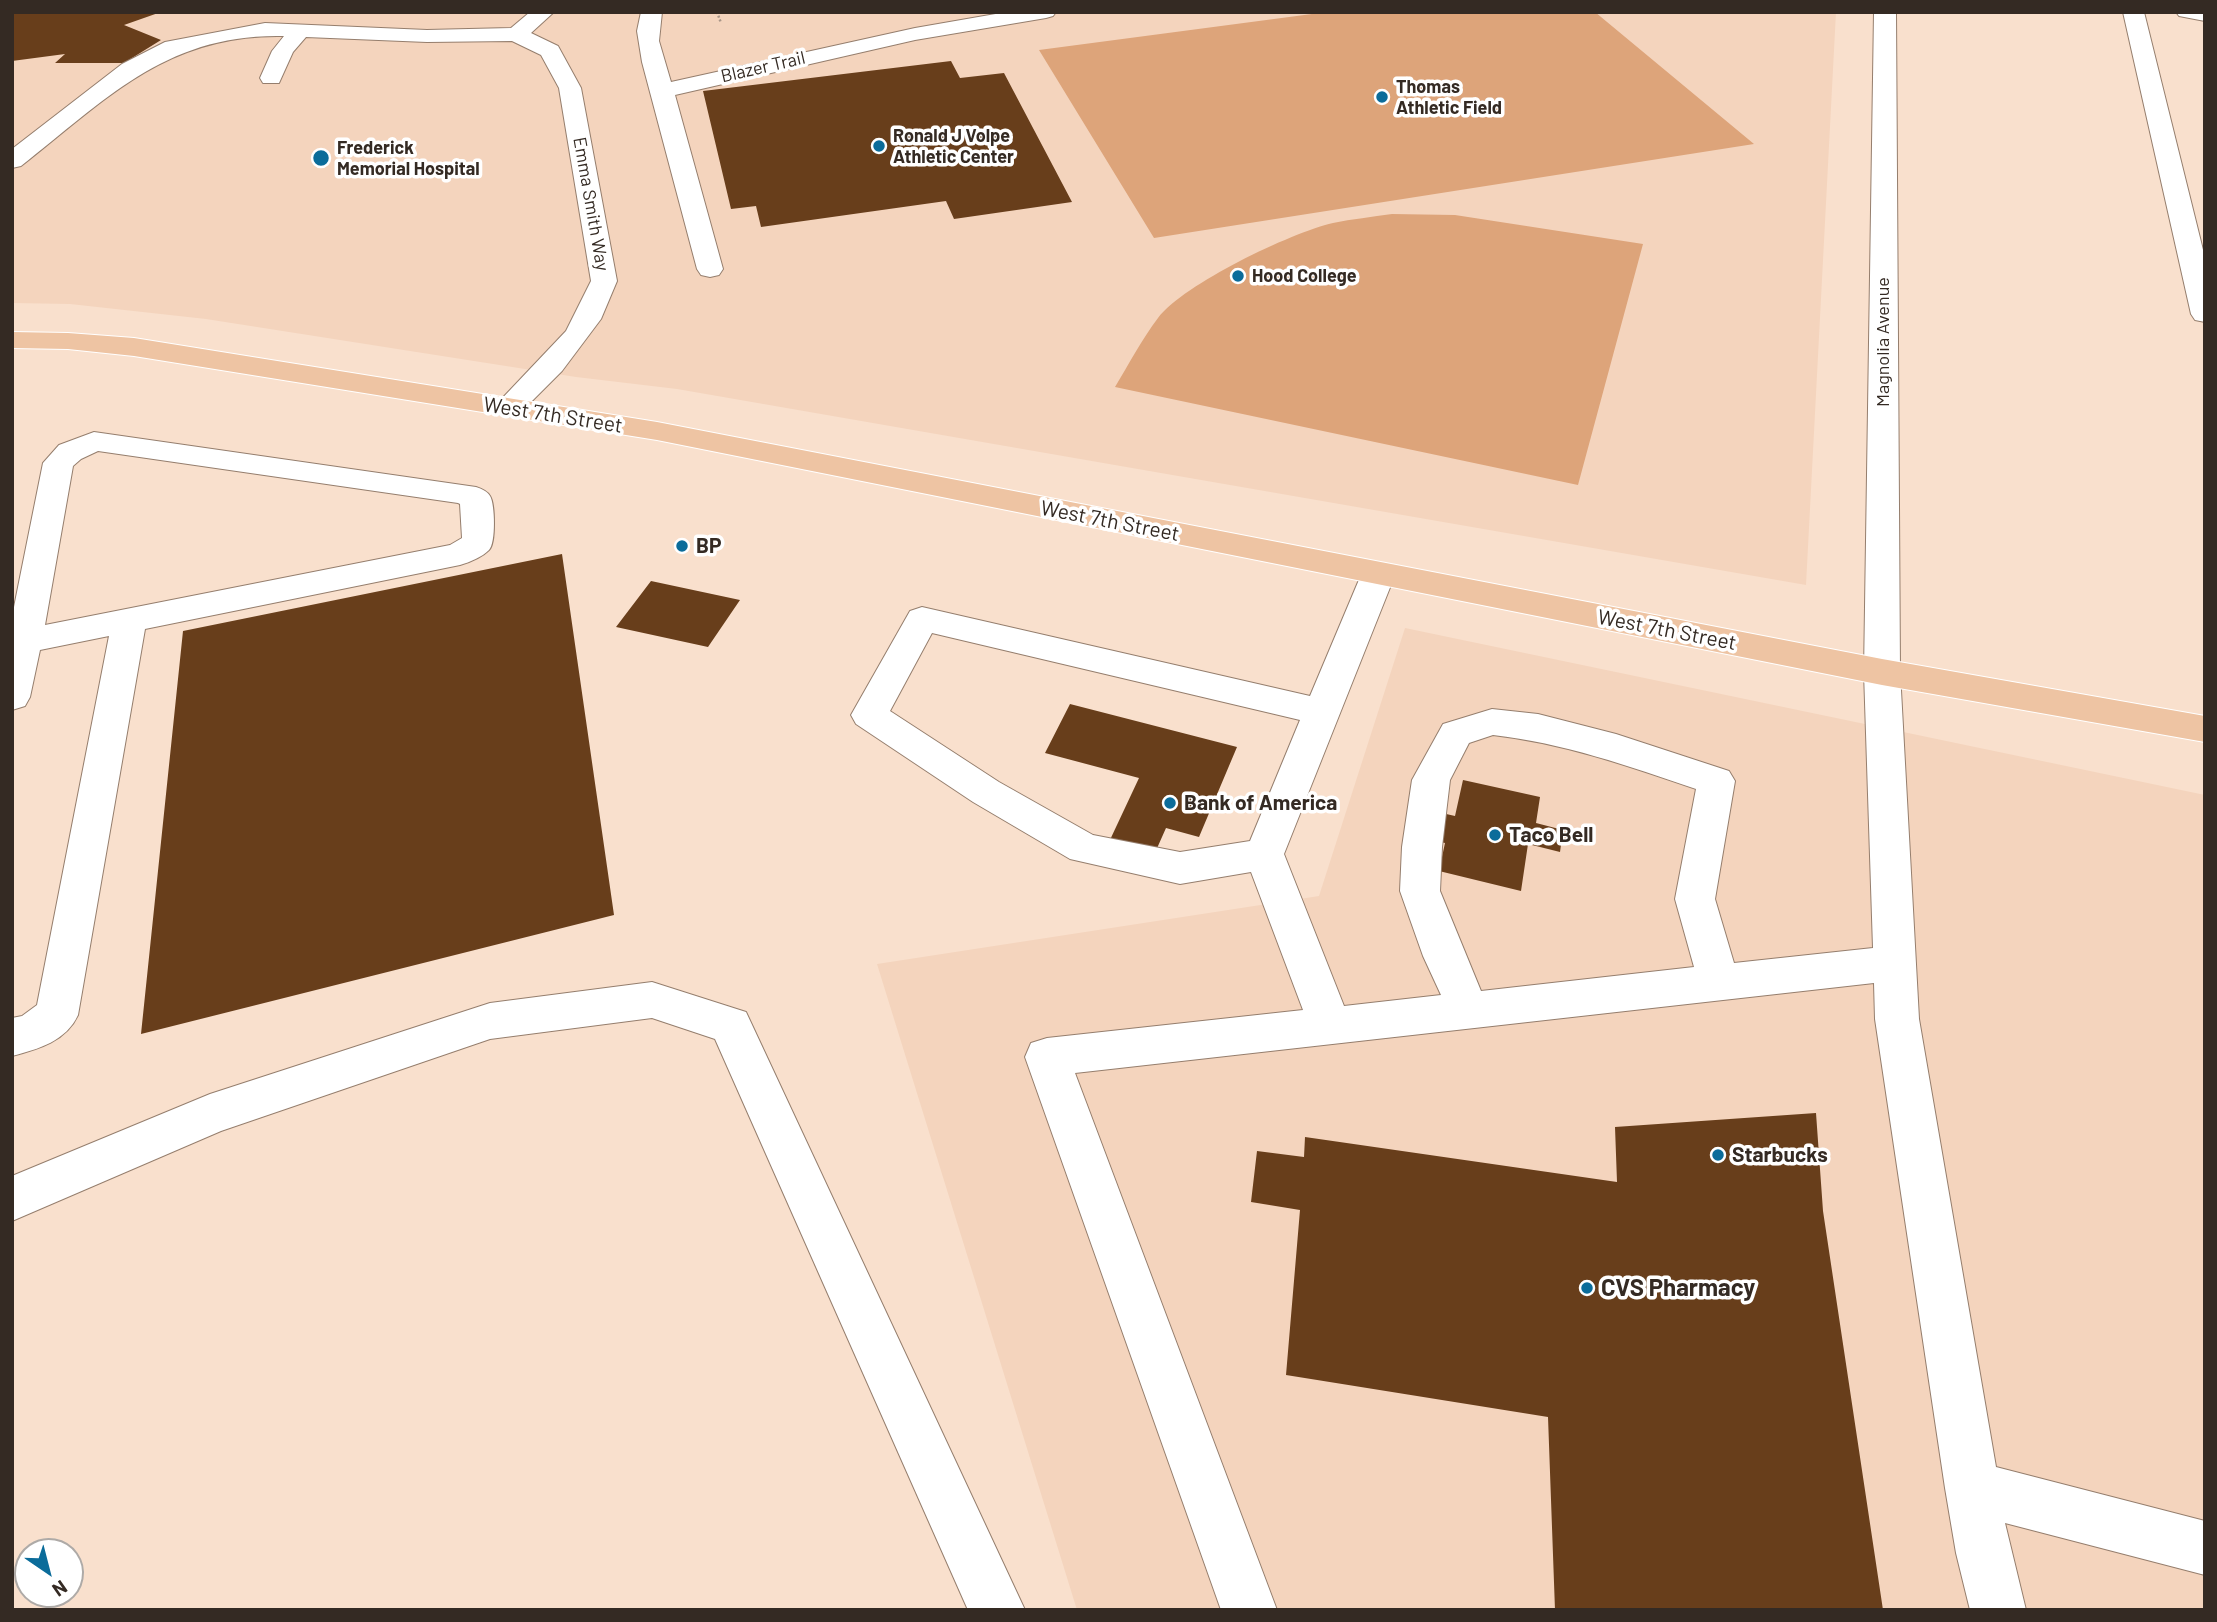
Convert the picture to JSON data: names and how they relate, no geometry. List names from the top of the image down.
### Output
{
  "streets": {
    "main road": ["West 7th Street"],
    "street": ["Blazer Trail", "Emma Smith Way", "Magnolia Avenue"]
  },
  "crossings": [
    ["Emma Smith Way", "West 7th Street"],
    ["Magnolia Avenue", "West 7th Street"]
  ],
  "places": [
    "Thomas Athletic Field",
    "Ronald J Volpe Athletic Center",
    "Frederick Memorial Hospital",
    "Hood College",
    "BP",
    "Bank of America",
    "Taco Bell",
    "Starbucks",
    "CVS Pharmacy"
  ],
  "north": "bottom right"
}
